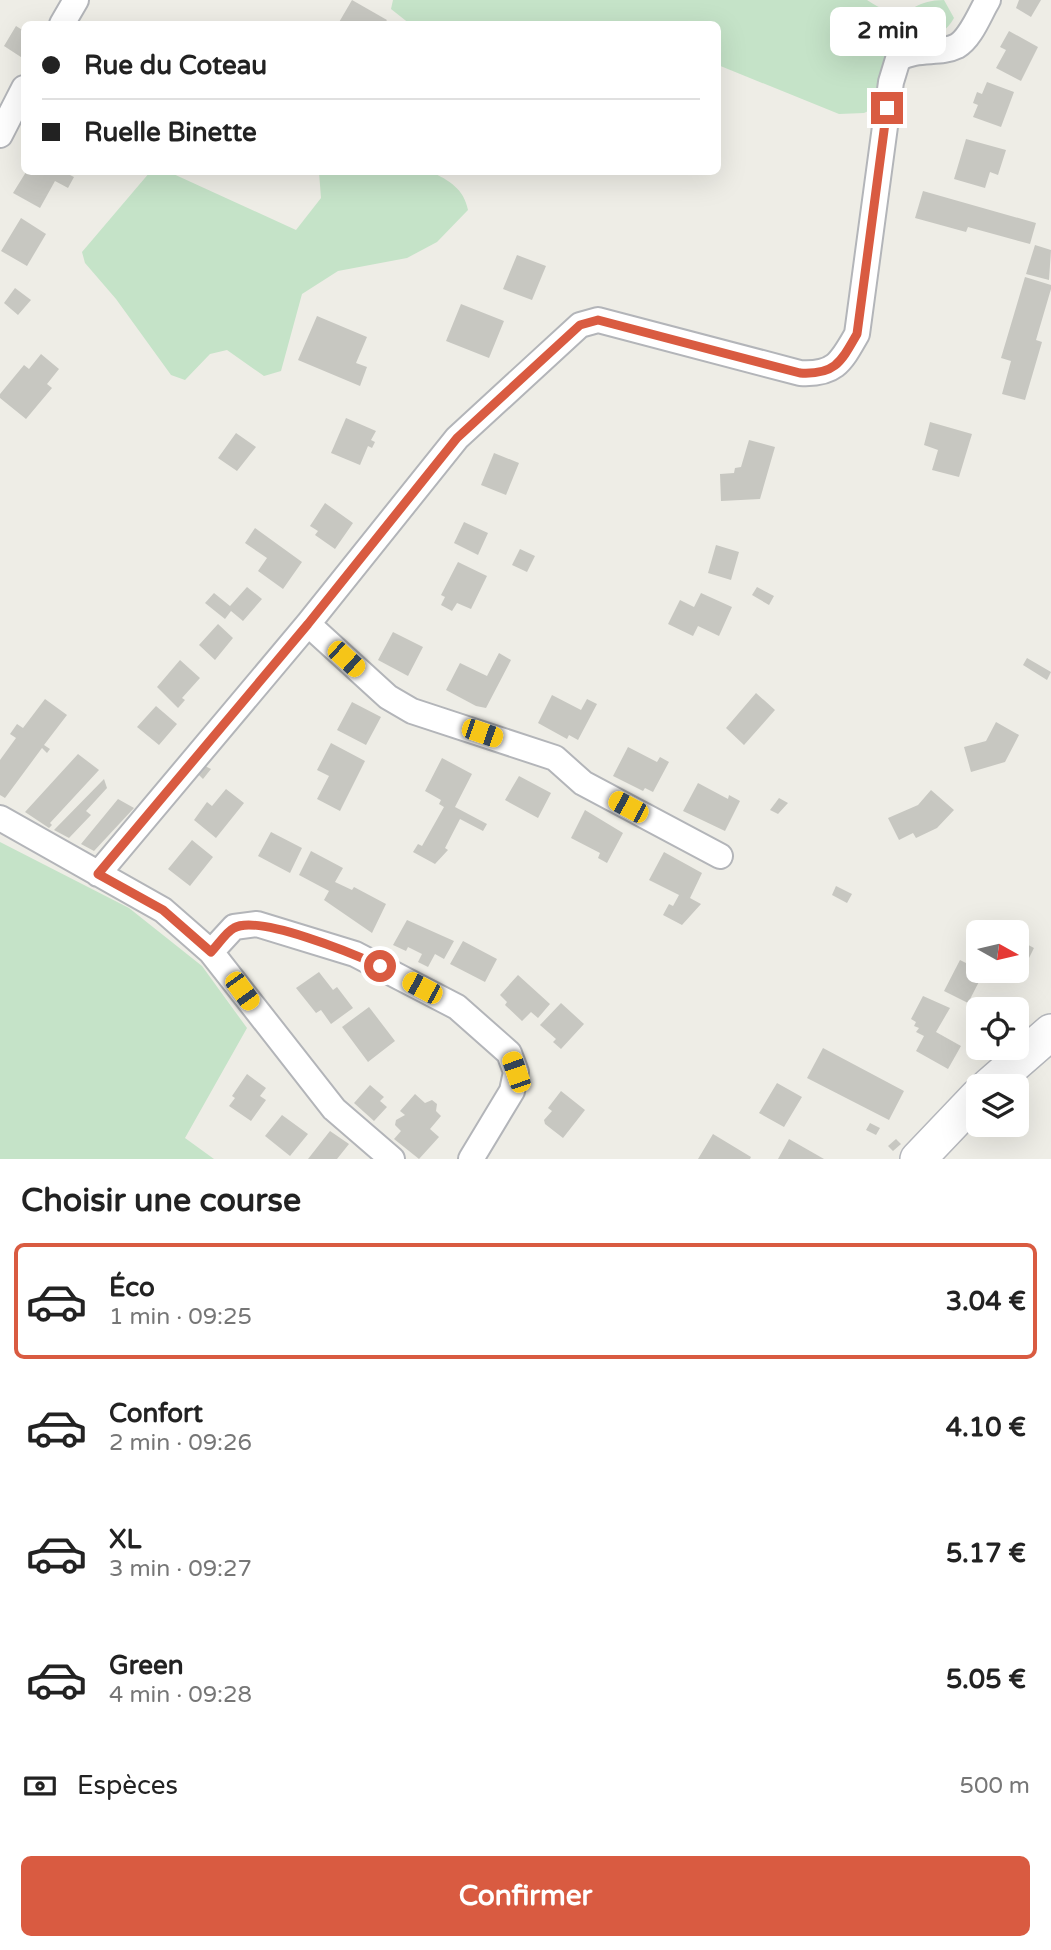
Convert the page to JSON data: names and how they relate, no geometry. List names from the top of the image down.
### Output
{
  "north": "right",
  "page": {
    "bubble": "2 min",
    "banner": ["Rue du Coteau", "Ruelle Binette"],
    "heading": "Choisir une course",
    "list": [
      {
        "name": "Éco",
        "note": "1 min · 09:25",
        "value": "3.04 €"
      },
      {
        "name": "Confort",
        "note": "2 min · 09:26",
        "value": "4.10 €"
      },
      {
        "name": "XL",
        "note": "3 min · 09:27",
        "value": "5.17 €"
      },
      {
        "name": "Green",
        "note": "4 min · 09:28",
        "value": "5.05 €"
      }
    ],
    "pay": ["Espèces", "500 m"],
    "buttons": "Confirmer"
  }
}
